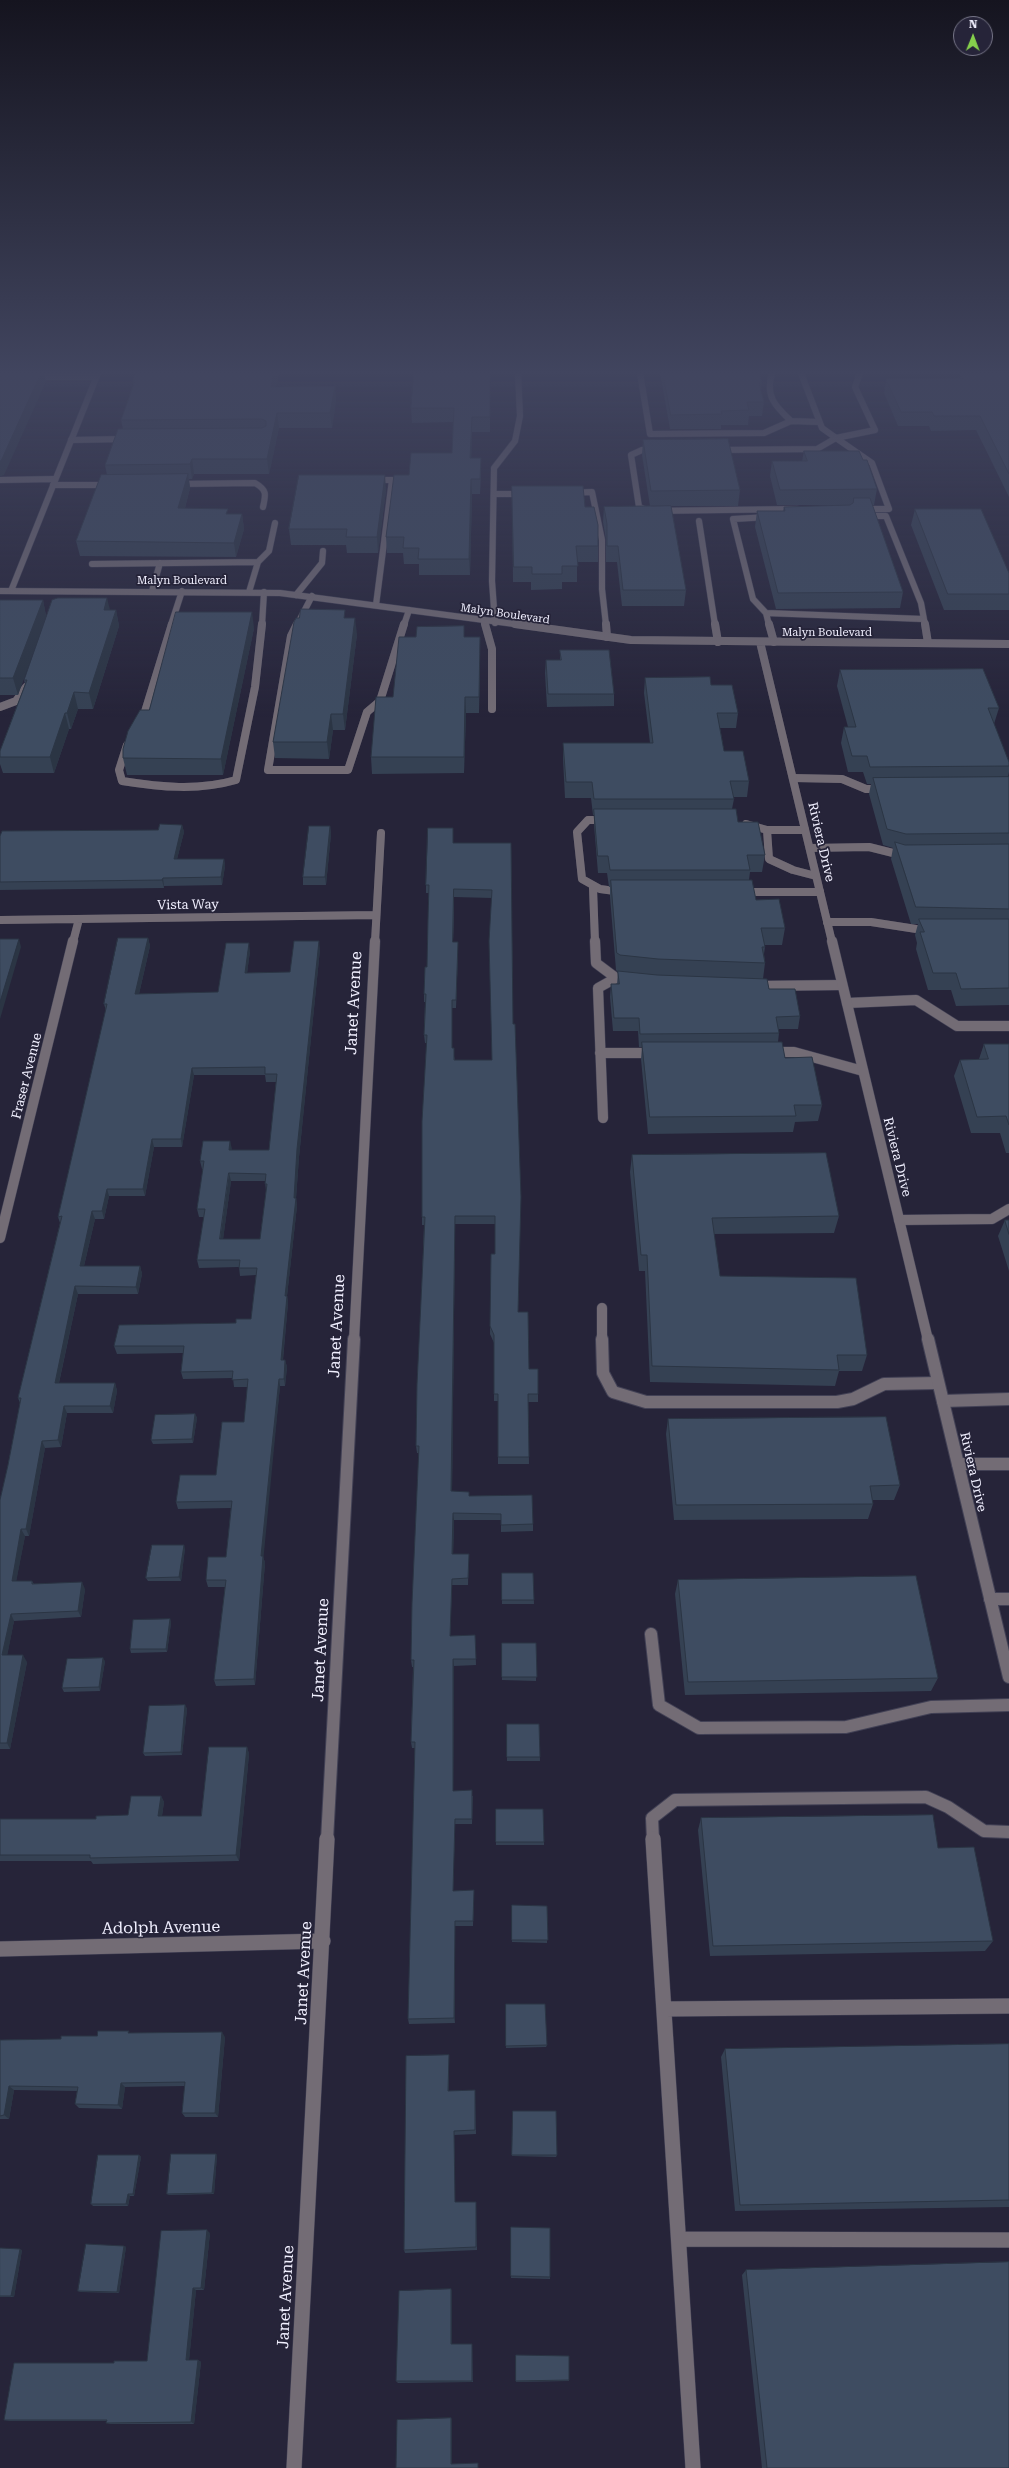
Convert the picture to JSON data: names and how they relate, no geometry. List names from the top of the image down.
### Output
{
  "streets": {
    "street": [
      "Malyn Boulevard",
      "Riviera Drive",
      "Vista Way",
      "Janet Avenue",
      "Fraser Avenue",
      "Adolph Avenue"
    ]
  },
  "crossings": [
    ["Malyn Boulevard", "Riviera Drive"],
    ["Vista Way", "Janet Avenue"],
    ["Vista Way", "Fraser Avenue"],
    ["Janet Avenue", "Adolph Avenue"]
  ],
  "north": "top"
}
